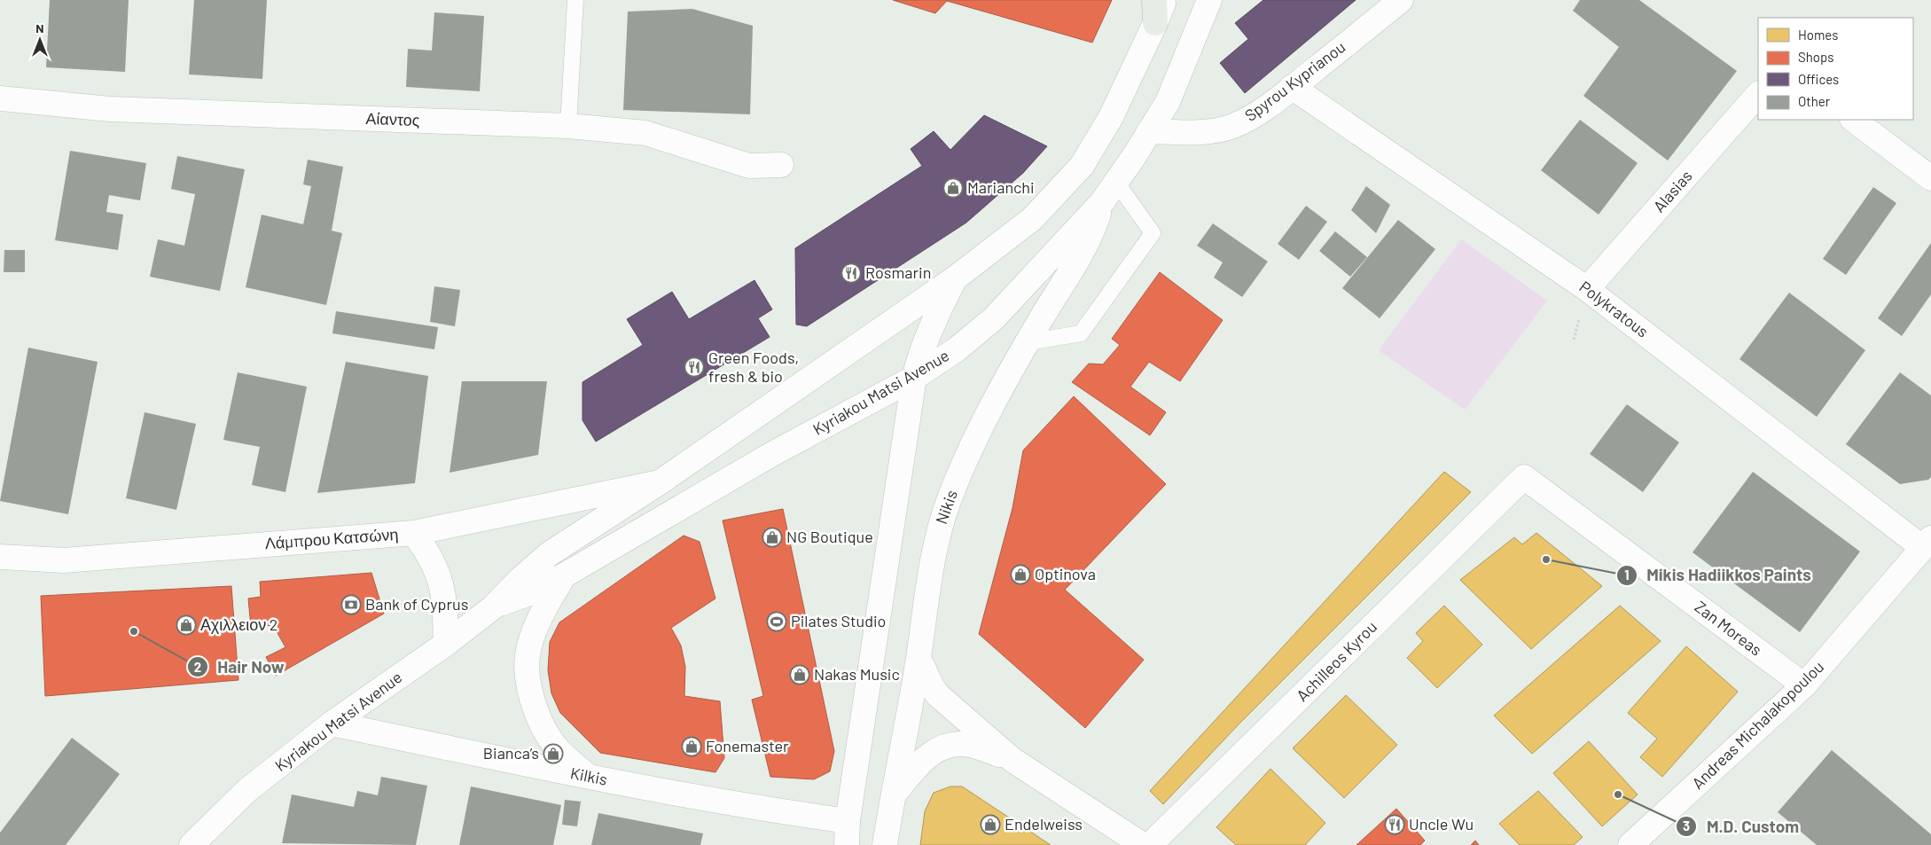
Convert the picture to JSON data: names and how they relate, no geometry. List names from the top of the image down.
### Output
{
  "streets": {
    "street": [
      "Spyrou Kyprianou",
      "Αίαντος",
      "Alasias",
      "Polykratous",
      "Kyriakou Matsi Avenue",
      "Nikis",
      "Λάμπρου Κατσώνη",
      "Zan Moreas",
      "Achilleos Kyrou",
      "Andreas Michalakopoulou",
      "Kilkis"
    ]
  },
  "crossings": [
    ["Spyrou Kyprianou", "Polykratous"],
    ["Spyrou Kyprianou", "Kyriakou Matsi Avenue"],
    ["Alasias", "Polykratous"],
    ["Polykratous", "Andreas Michalakopoulou"],
    ["Kyriakou Matsi Avenue", "Nikis"],
    ["Kyriakou Matsi Avenue", "Λάμπρου Κατσώνη"],
    ["Kyriakou Matsi Avenue", "Kilkis"],
    ["Zan Moreas", "Achilleos Kyrou"],
    ["Zan Moreas", "Andreas Michalakopoulou"]
  ],
  "places": {
    "shop": [
      "Marianchi",
      "NG Boutique",
      "Optinova",
      "Αχιλλειον 2",
      "Nakas Music",
      "Fonemaster",
      "Bianca’s",
      "Endelweiss"
    ],
    "restaurant": ["Rosmarin", "Green Foods, fresh & bio", "Uncle Wu"],
    "other": ["Mikis Hadiikkos Paints", "Hair Now", "M.D. Custom"],
    "bank": ["Bank of Cyprus"],
    "sports": ["Pilates Studio"]
  },
  "legend": [
    "Homes",
    "Shops",
    "Offices",
    "Other"
  ],
  "north": "top"
}
